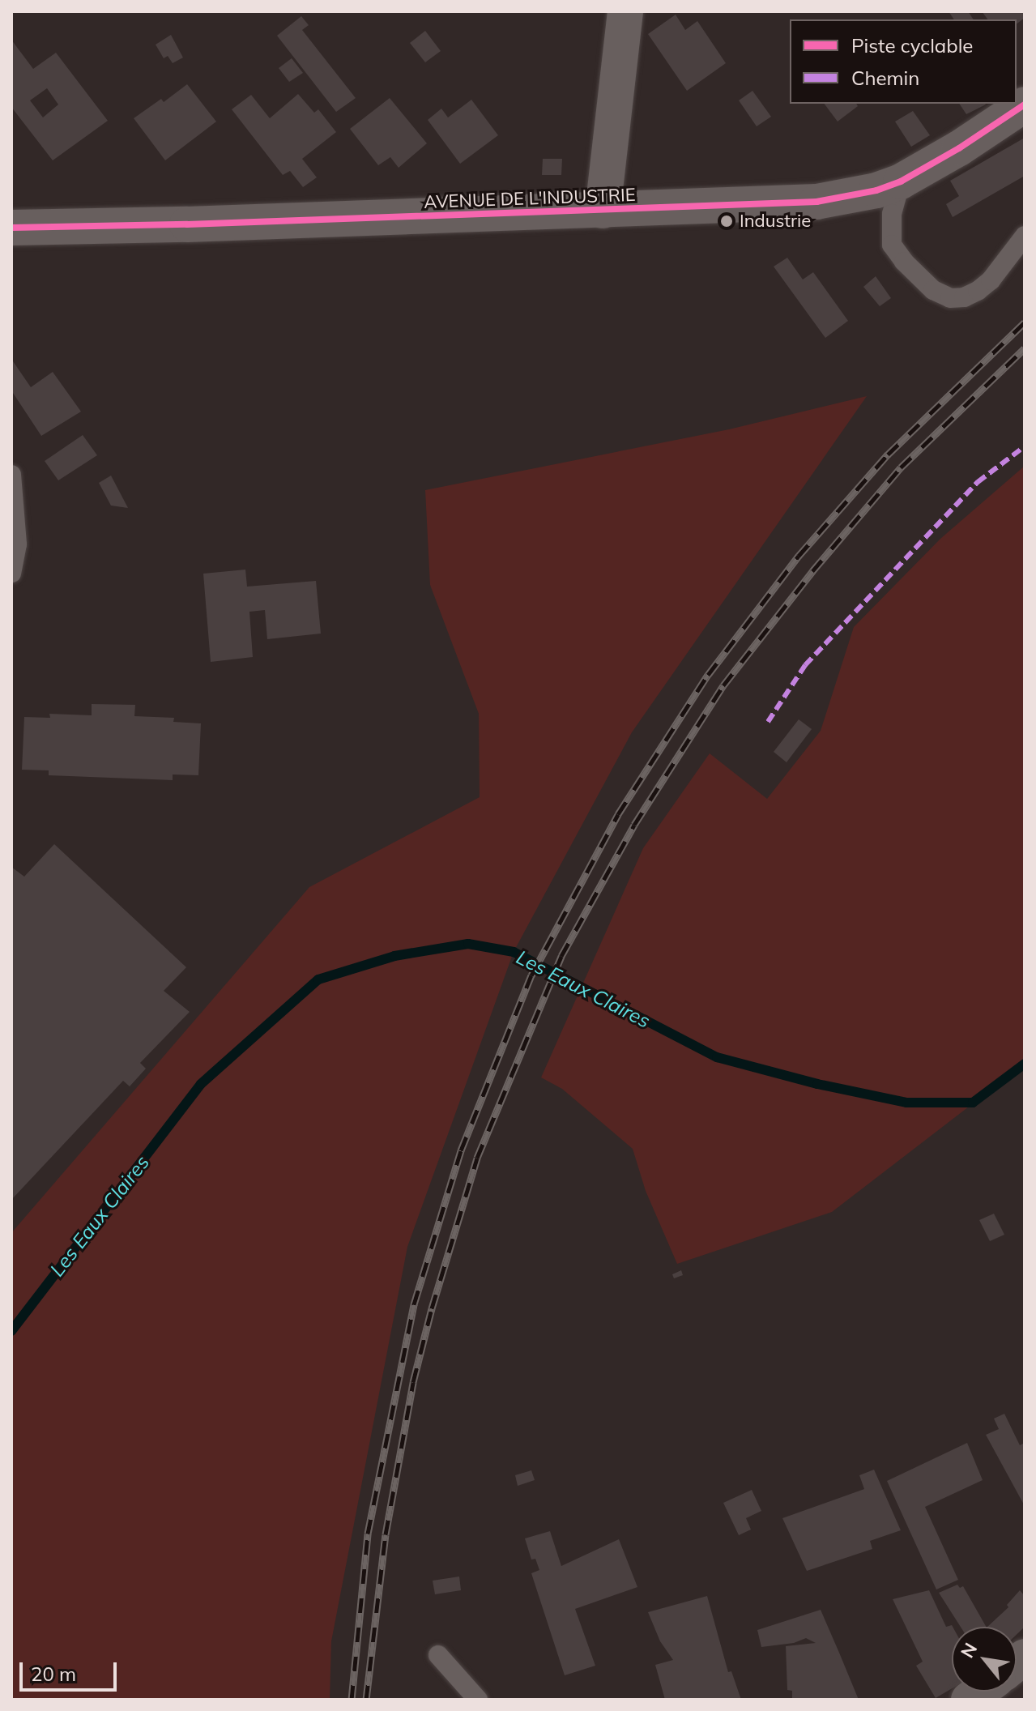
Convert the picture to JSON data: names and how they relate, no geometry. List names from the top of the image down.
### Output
{
  "streets": {
    "street": ["AVENUE DE L'INDUSTRIE"]
  },
  "water": ["Les Eaux Claires"],
  "places": ["Industrie"],
  "legend": ["Piste cyclable", "Chemin"],
  "scale_bar": "20 m",
  "north": "top left"
}
